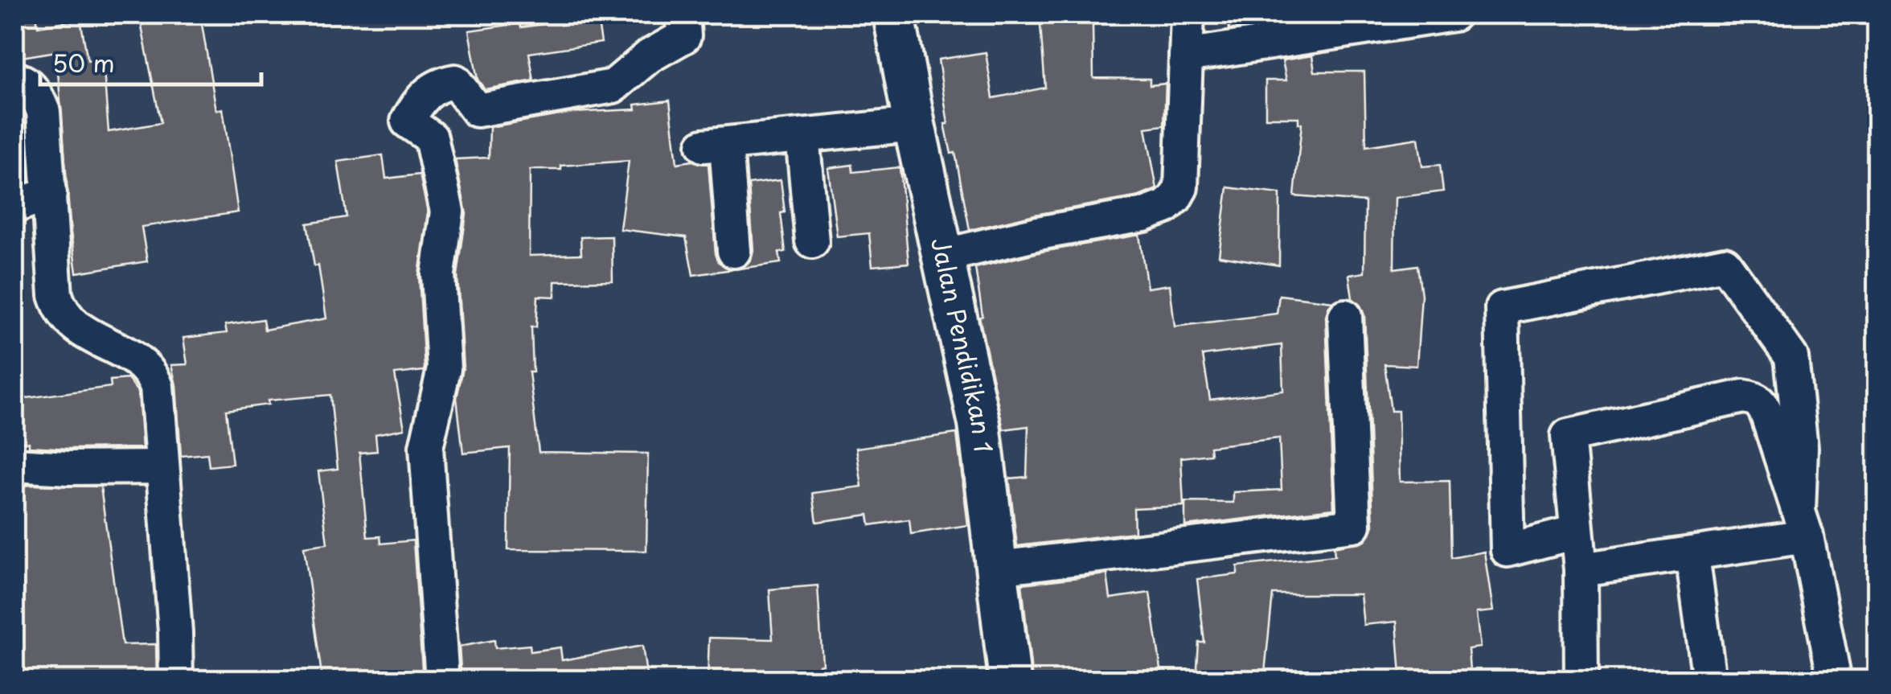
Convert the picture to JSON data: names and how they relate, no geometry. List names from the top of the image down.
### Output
{
  "streets": {
    "street": ["Jalan Pendidikan 1"]
  },
  "scale_bar": "50 m"
}
